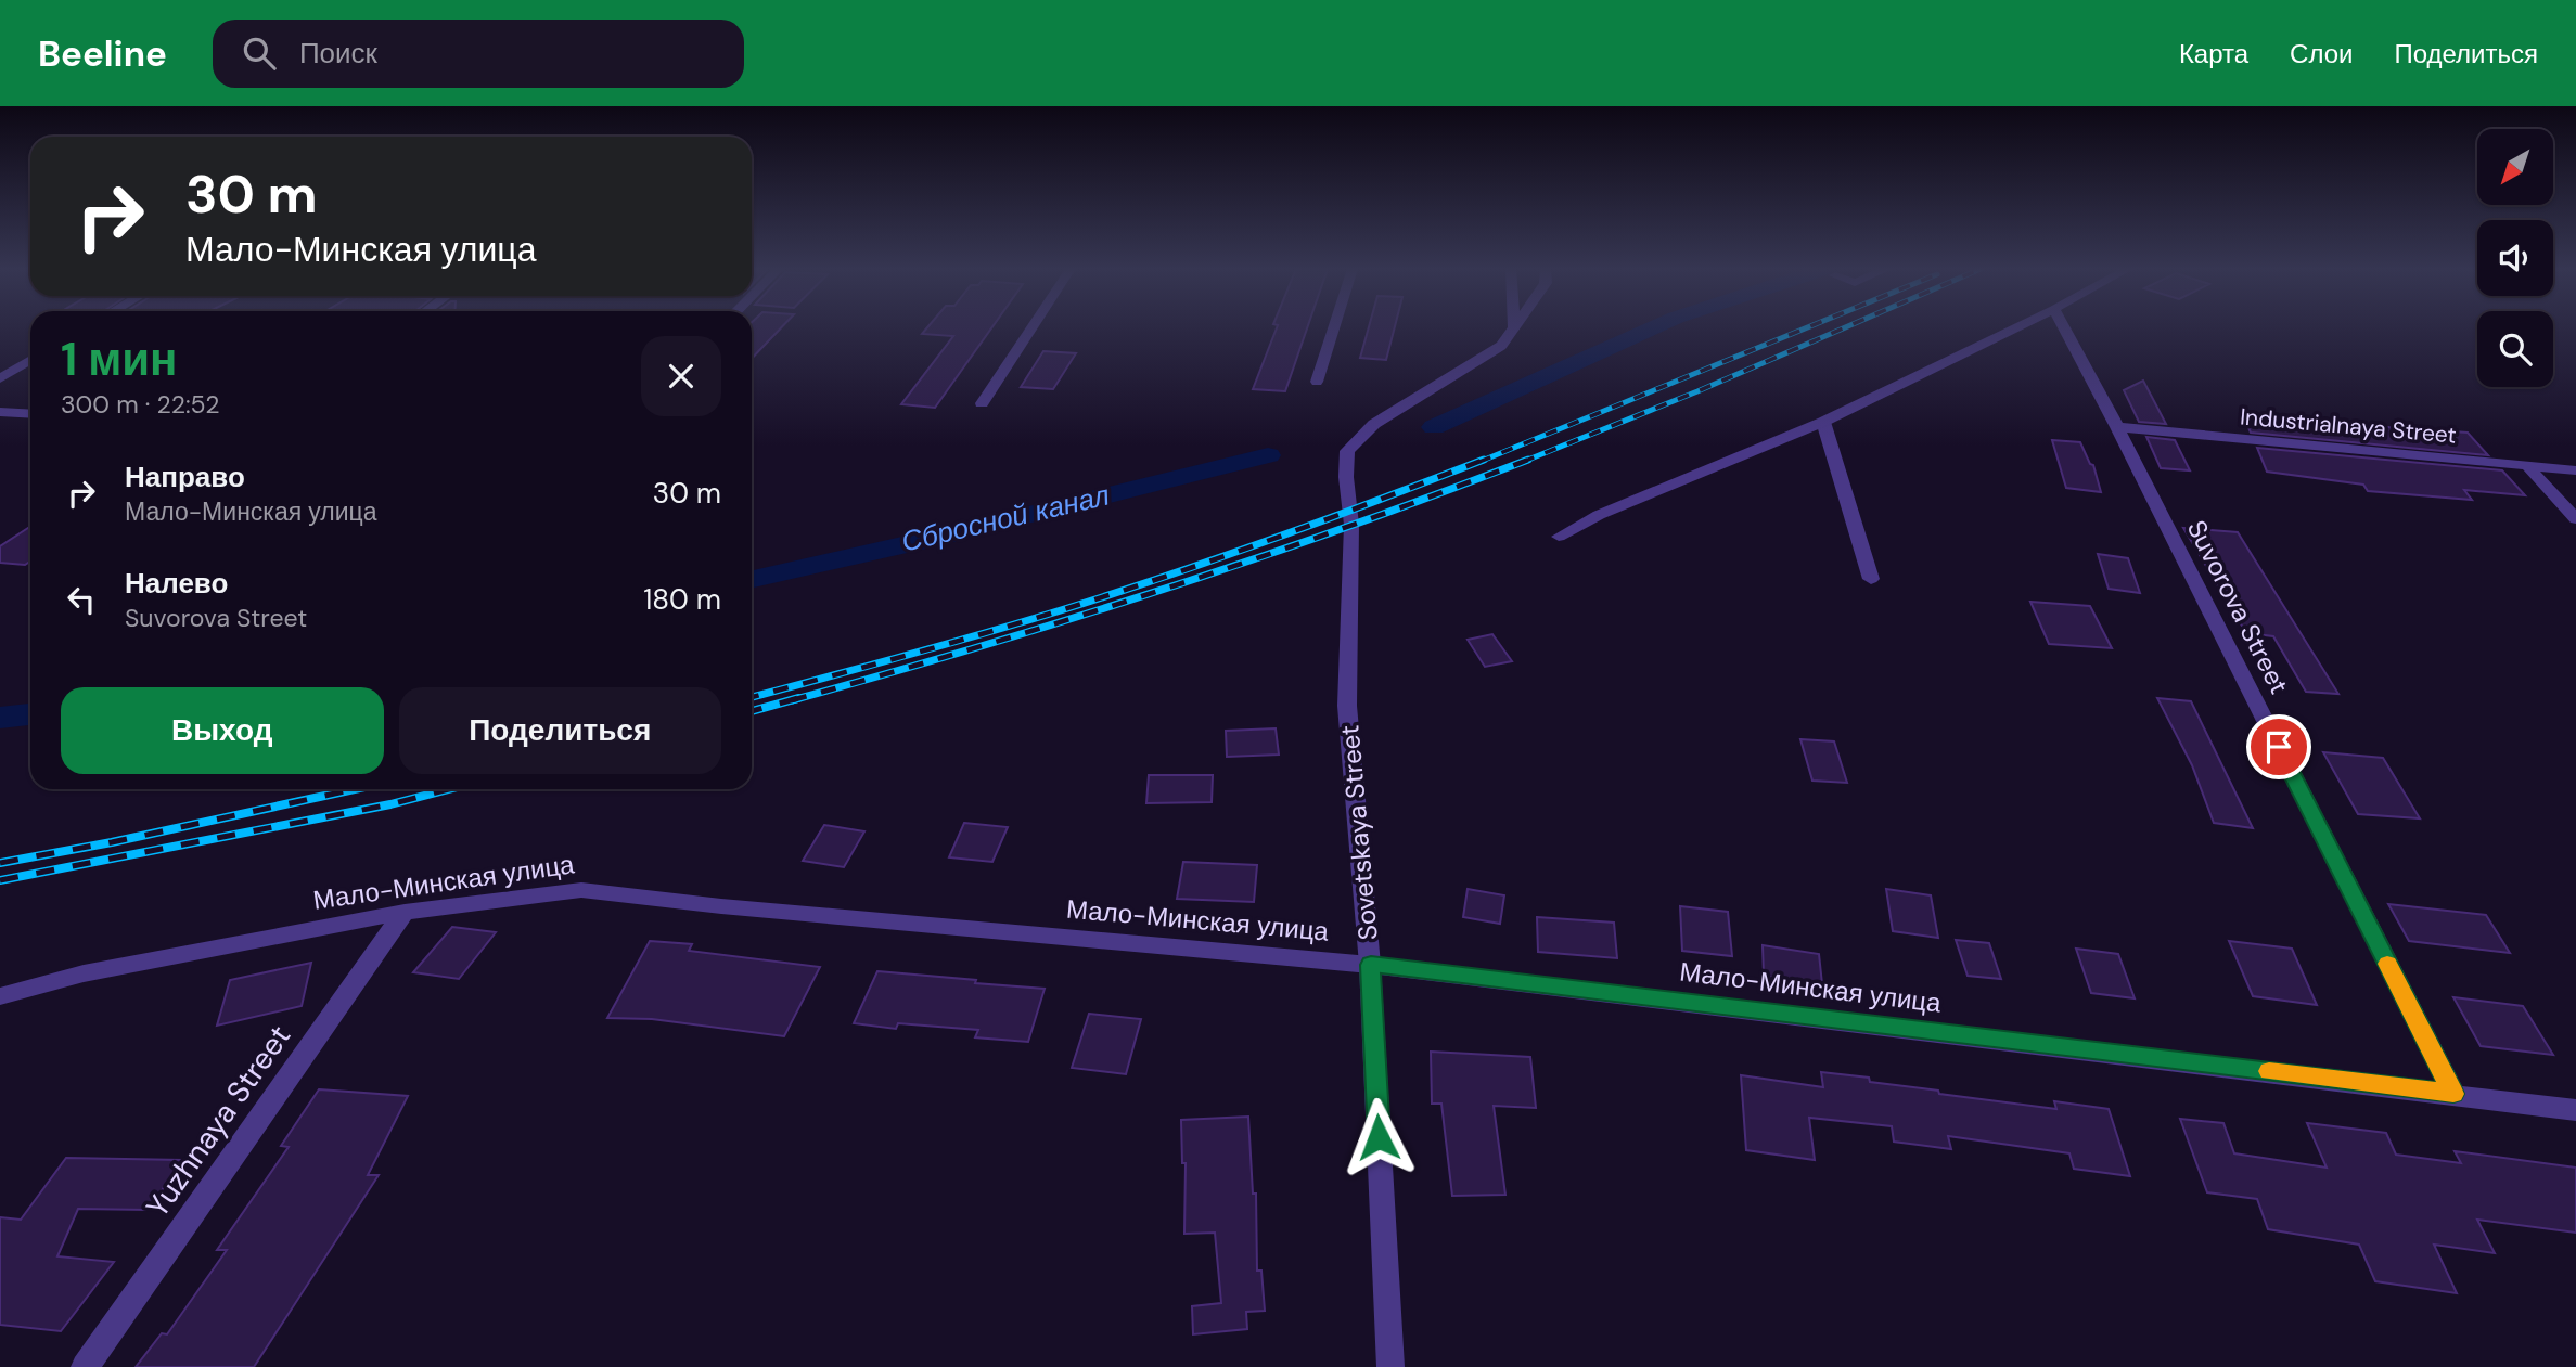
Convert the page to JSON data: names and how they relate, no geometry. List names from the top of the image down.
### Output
{
  "streets": {
    "street": [
      "Industrialnaya Street",
      "Suvorova Street",
      "Sovetskaya Street",
      "Мало-Минская улица",
      "Yuzhnaya Street"
    ]
  },
  "crossings": [
    ["Industrialnaya Street", "Suvorova Street"],
    ["Suvorova Street", "Мало-Минская улица"],
    ["Sovetskaya Street", "Мало-Минская улица"],
    ["Мало-Минская улица", "Yuzhnaya Street"]
  ],
  "water": ["Сбросной канал"],
  "north": "bottom left",
  "page": {
    "header": "Beeline",
    "search": "Поиск",
    "nav": ["Карта", "Слои", "Поделиться"],
    "turn": ["30 m", "Мало-Минская улица"],
    "heading": ["1 мин", "300 m · 22:52"],
    "list": [
      {
        "name": "Направо",
        "note": "Мало-Минская улица",
        "value": "30 m"
      },
      {
        "name": "Налево",
        "note": "Suvorova Street",
        "value": "180 m"
      }
    ],
    "buttons": ["Выход", "Поделиться"]
  }
}
